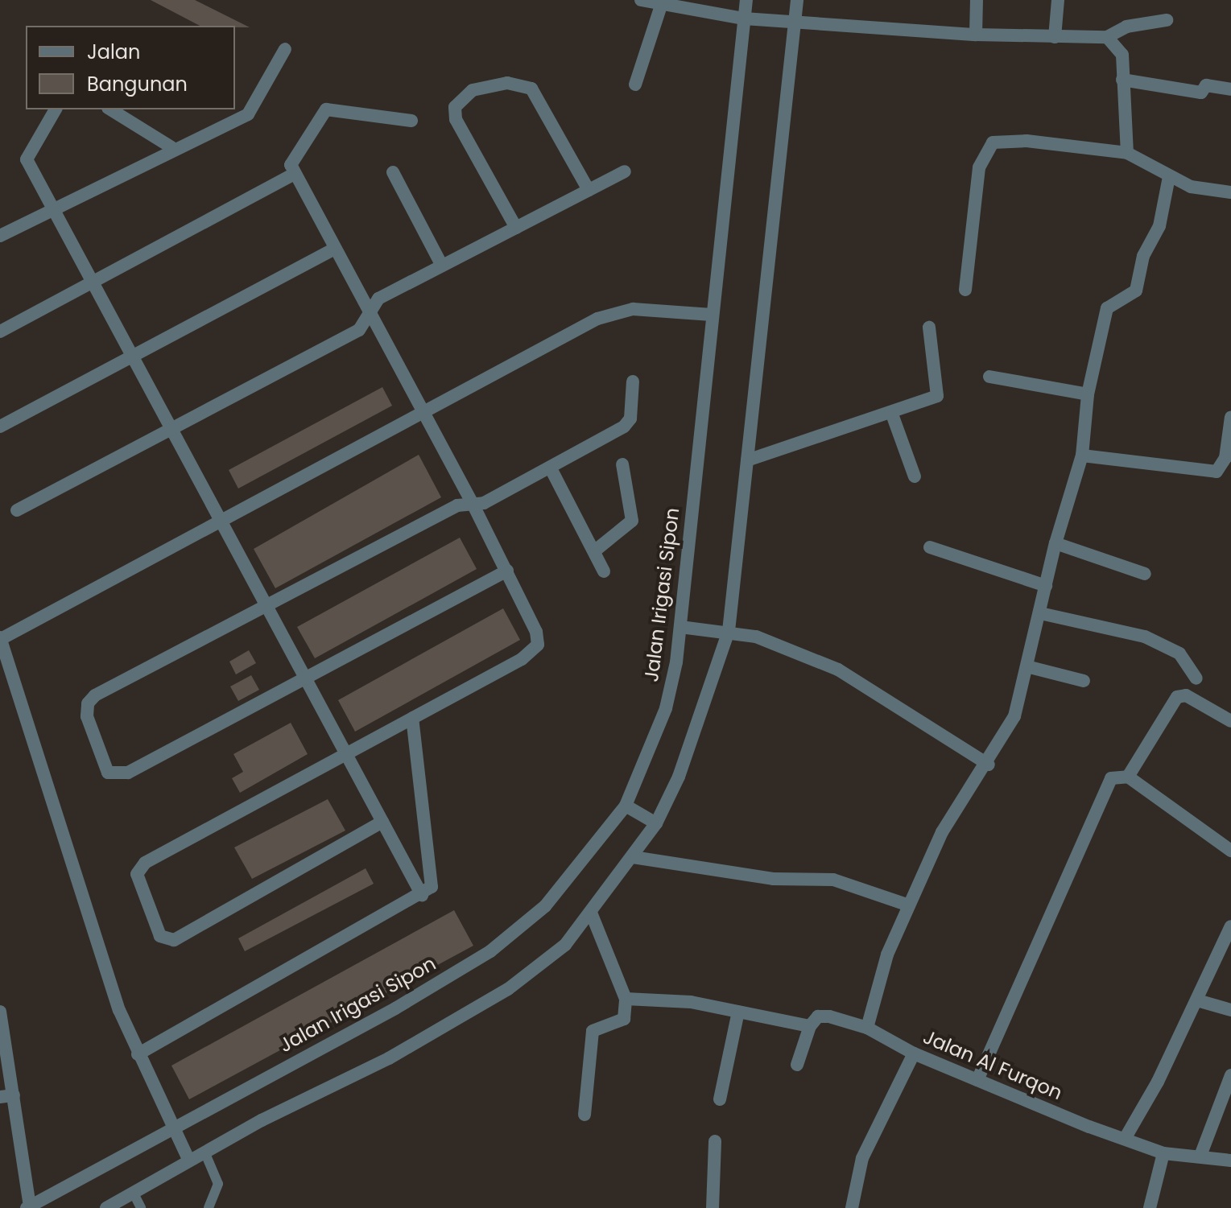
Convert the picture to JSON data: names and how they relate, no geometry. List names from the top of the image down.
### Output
{
  "streets": {
    "street": ["Jalan Irigasi Sipon", "Jalan Al Furqon"]
  },
  "legend": ["Jalan", "Bangunan"]
}
